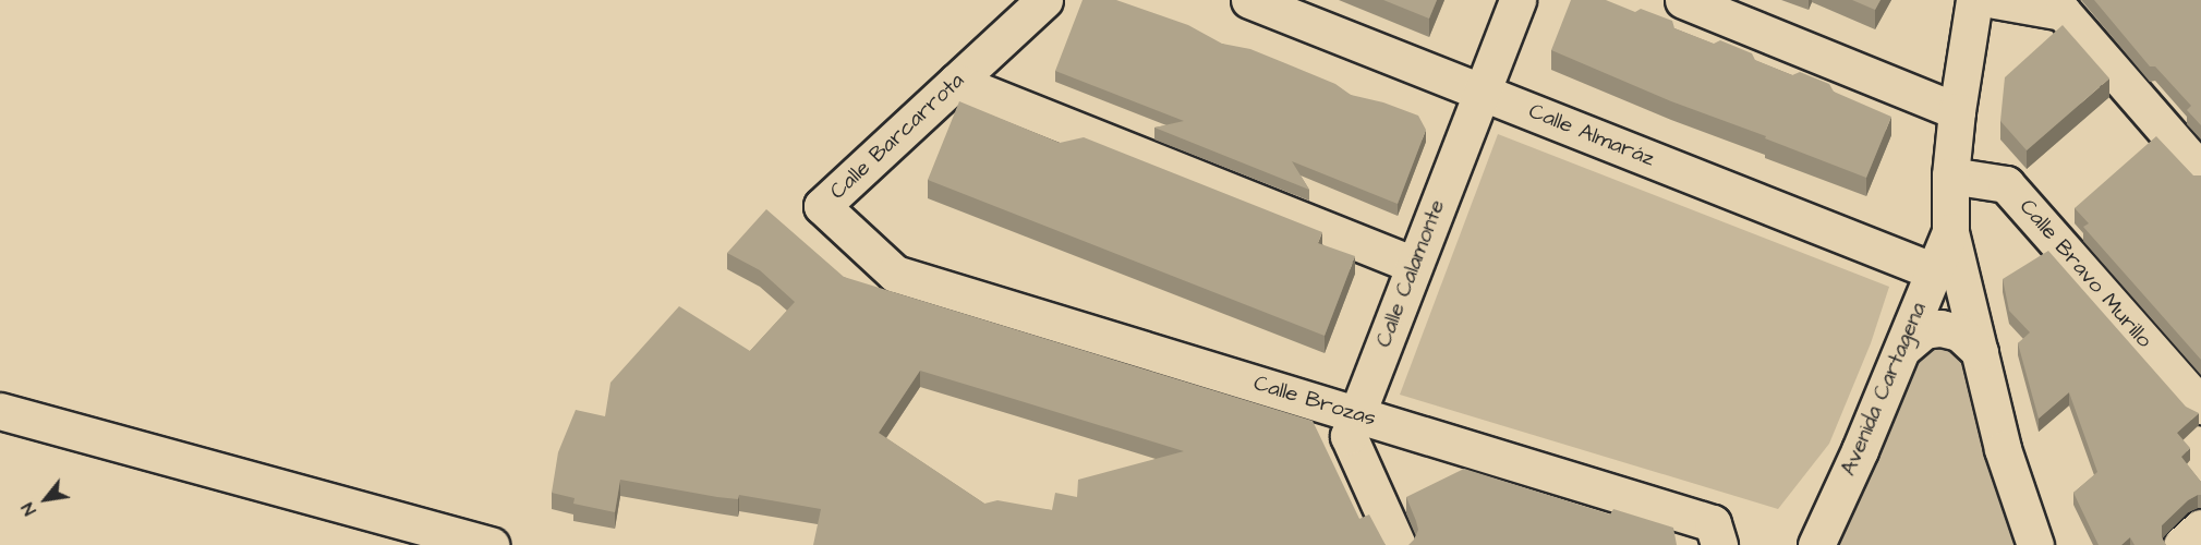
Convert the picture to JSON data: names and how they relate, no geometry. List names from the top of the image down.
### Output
{
  "streets": {
    "street": [
      "Calle Almaráz",
      "Calle Barcarrota",
      "Calle Calamonte",
      "Calle Bravo Murillo",
      "Avenida Cartagena",
      "Calle Brozas"
    ]
  },
  "crossings": [
    ["Calle Almaráz", "Calle Calamonte"],
    ["Calle Almaráz", "Avenida Cartagena"],
    ["Calle Barcarrota", "Calle Brozas"],
    ["Calle Calamonte", "Calle Brozas"],
    ["Calle Bravo Murillo", "Avenida Cartagena"]
  ],
  "north": "bottom left"
}
